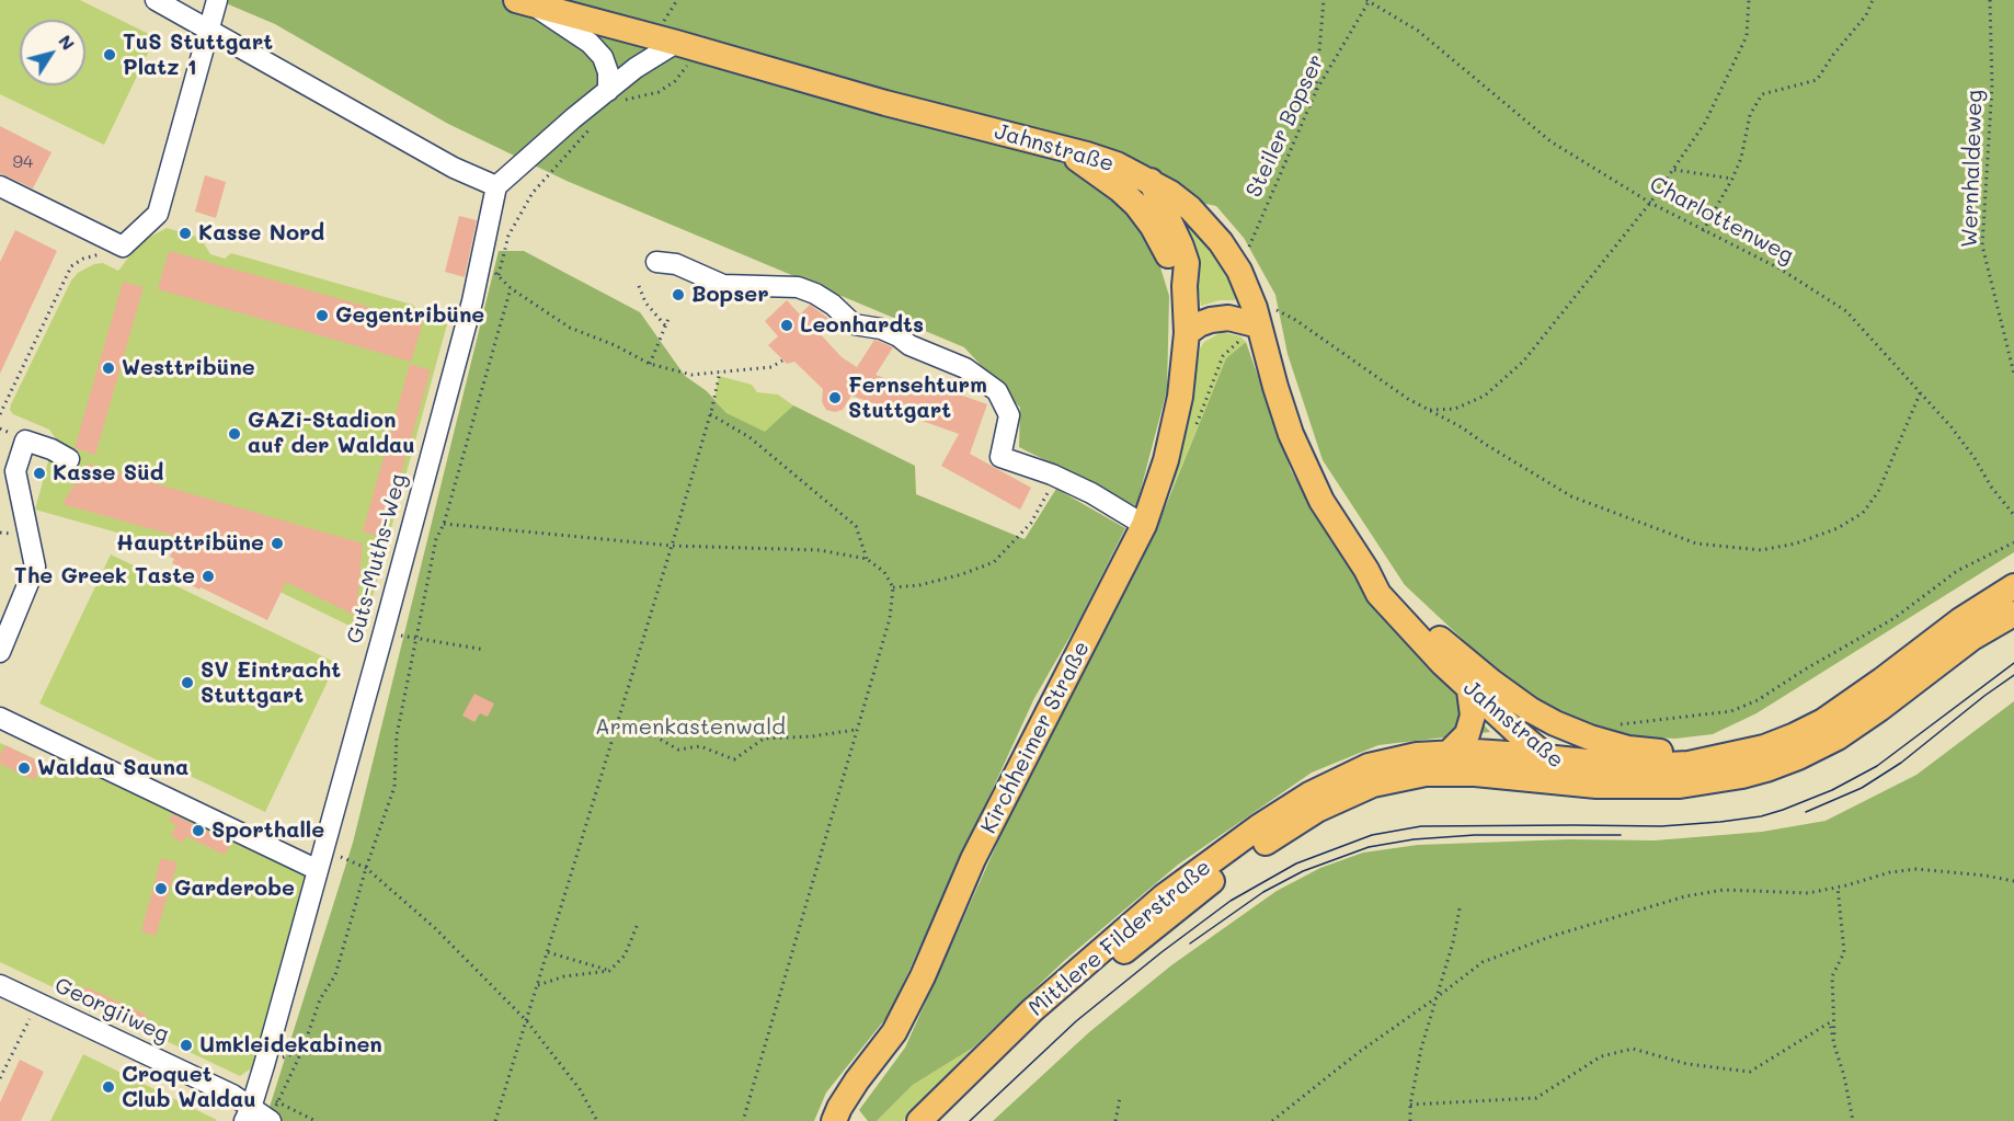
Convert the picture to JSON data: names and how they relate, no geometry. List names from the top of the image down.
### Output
{
  "streets": {
    "main road": ["Jahnstraße", "Kirchheimer Straße", "Mittlere Filderstraße"],
    "street": ["Guts-Muths-Weg", "Georgiiweg"],
    "path": ["Steiler Bopser", "Wernhaldeweg", "Charlottenweg"]
  },
  "crossings": [
    ["Steiler Bopser", "Jahnstraße"],
    ["Steiler Bopser", "Charlottenweg"],
    ["Jahnstraße", "Kirchheimer Straße"],
    ["Jahnstraße", "Mittlere Filderstraße"],
    ["Guts-Muths-Weg", "Georgiiweg"]
  ],
  "parks": ["Armenkastenwald"],
  "places": [
    "TuS Stuttgart Platz 1",
    "Kasse Nord",
    "Bopser",
    "Gegentribüne",
    "Leonhardts",
    "Westtribüne",
    "Fernsehturm Stuttgart",
    "GAZi-Stadion auf der Waldau",
    "Kasse Süd",
    "Haupttribüne",
    "The Greek Taste",
    "SV Eintracht Stuttgart",
    "Waldau Sauna",
    "Sporthalle",
    "Garderobe",
    "Umkleidekabinen",
    "Croquet Club Waldau"
  ],
  "house_numbers": ["94"],
  "north": "top right"
}
